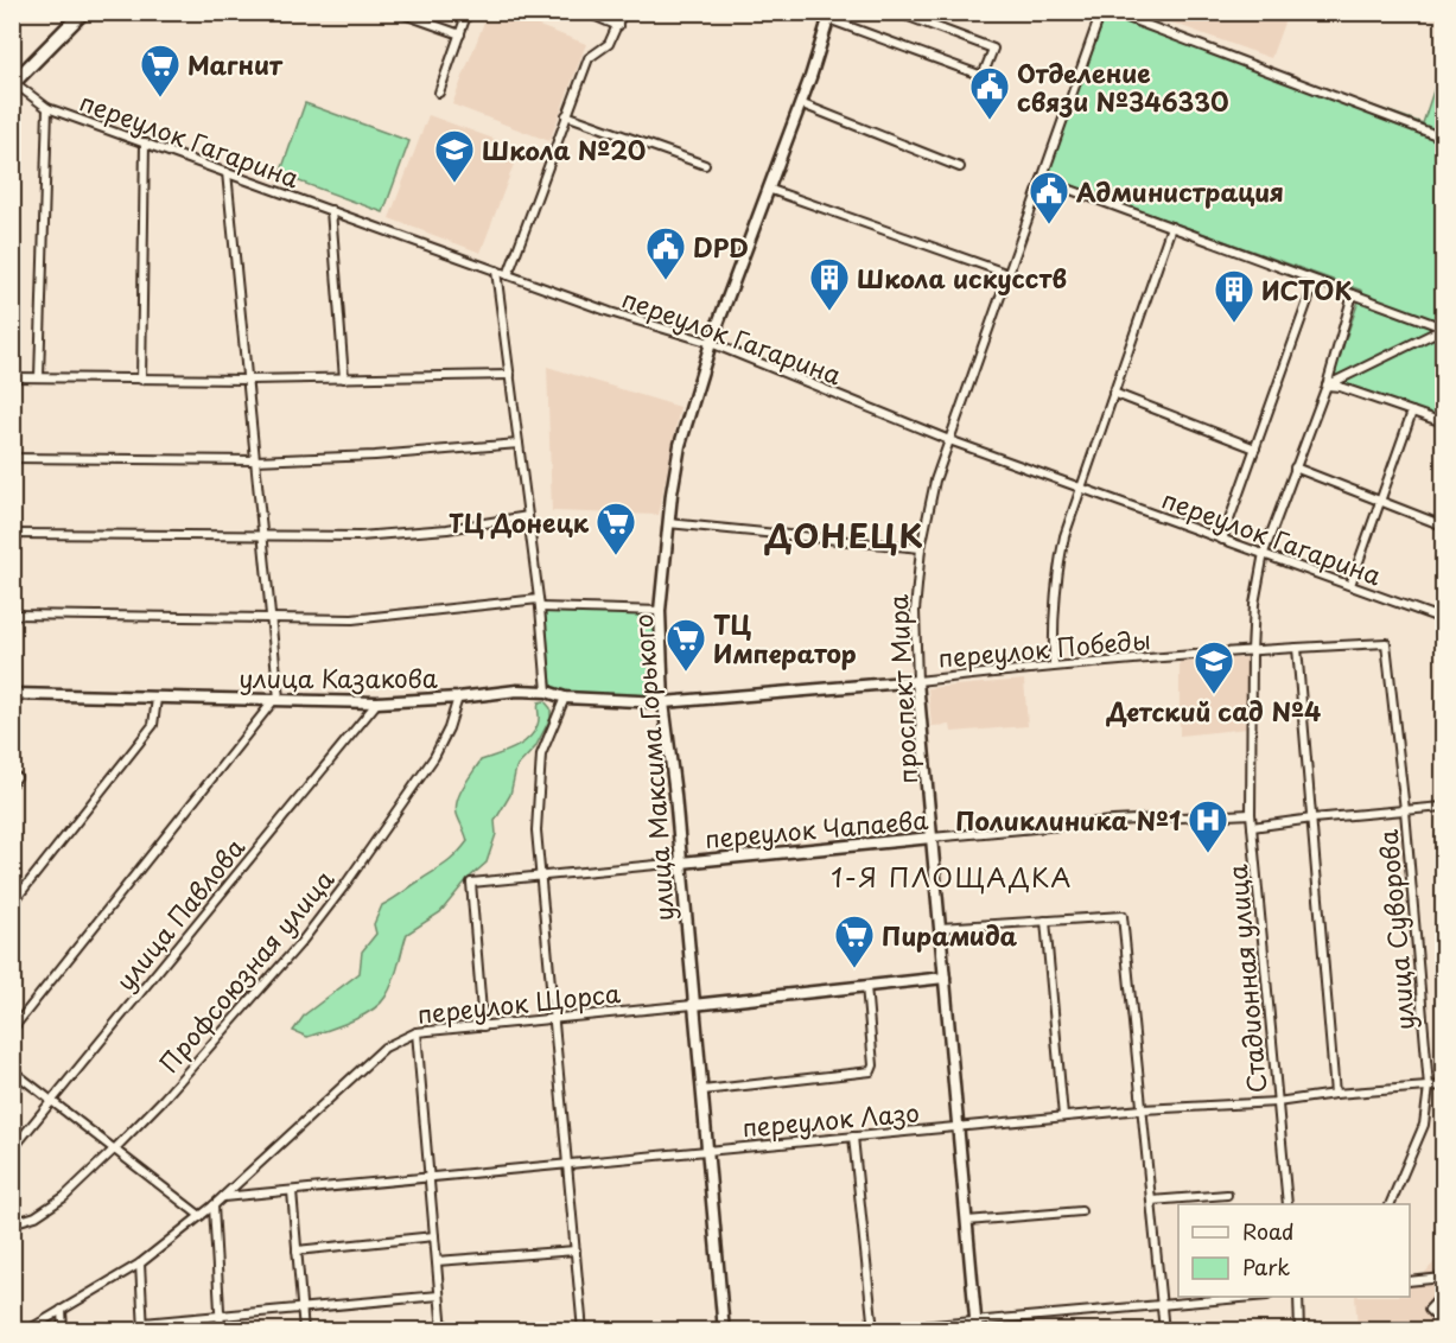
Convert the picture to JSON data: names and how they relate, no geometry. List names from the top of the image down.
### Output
{
  "streets": {
    "main road": [
      "переулок Победы",
      "улица Казакова",
      "проспект Мира",
      "улица Максима Горького",
      "переулок Чапаева",
      "переулок Щорса"
    ],
    "street": [
      "переулок Гагарина",
      "улица Павлова",
      "улица Суворова",
      "Профсоюзная улица",
      "Стадионная улица",
      "переулок Лазо"
    ]
  },
  "crossings": [
    ["переулок Гагарина", "проспект Мира"],
    ["переулок Гагарина", "улица Максима Горького"],
    ["переулок Гагарина", "Стадионная улица"],
    ["переулок Победы", "улица Казакова"],
    ["переулок Победы", "проспект Мира"],
    ["переулок Победы", "улица Максима Горького"],
    ["переулок Победы", "улица Суворова"],
    ["переулок Победы", "Стадионная улица"],
    ["улица Казакова", "улица Максима Горького"],
    ["улица Казакова", "улица Павлова"],
    ["улица Казакова", "Профсоюзная улица"],
    ["проспект Мира", "переулок Чапаева"],
    ["проспект Мира", "переулок Щорса"],
    ["проспект Мира", "переулок Лазо"],
    ["улица Максима Горького", "переулок Чапаева"],
    ["улица Максима Горького", "переулок Щорса"],
    ["улица Максима Горького", "переулок Лазо"],
    ["переулок Чапаева", "Стадионная улица"],
    ["переулок Чапаева", "переулок Щорса"],
    ["улица Суворова", "переулок Лазо"],
    ["Стадионная улица", "переулок Лазо"],
    ["переулок Щорса", "переулок Лазо"]
  ],
  "districts": ["ДОНЕЦК", "1-Я ПЛОЩАДКА"],
  "places": {
    "supermarket": [
      "Магнит",
      "ТЦ Донецк",
      "ТЦ Император",
      "Пирамида"
    ],
    "public building": ["Отделение связи №346330", "Администрация", "DPD"],
    "school or university": ["Школа №20", "Детский сад №4"],
    "building": ["Школа искусств", "ИСТОК"],
    "hospital": ["Поликлиника №1"]
  },
  "legend": ["Road", "Park"]
}
